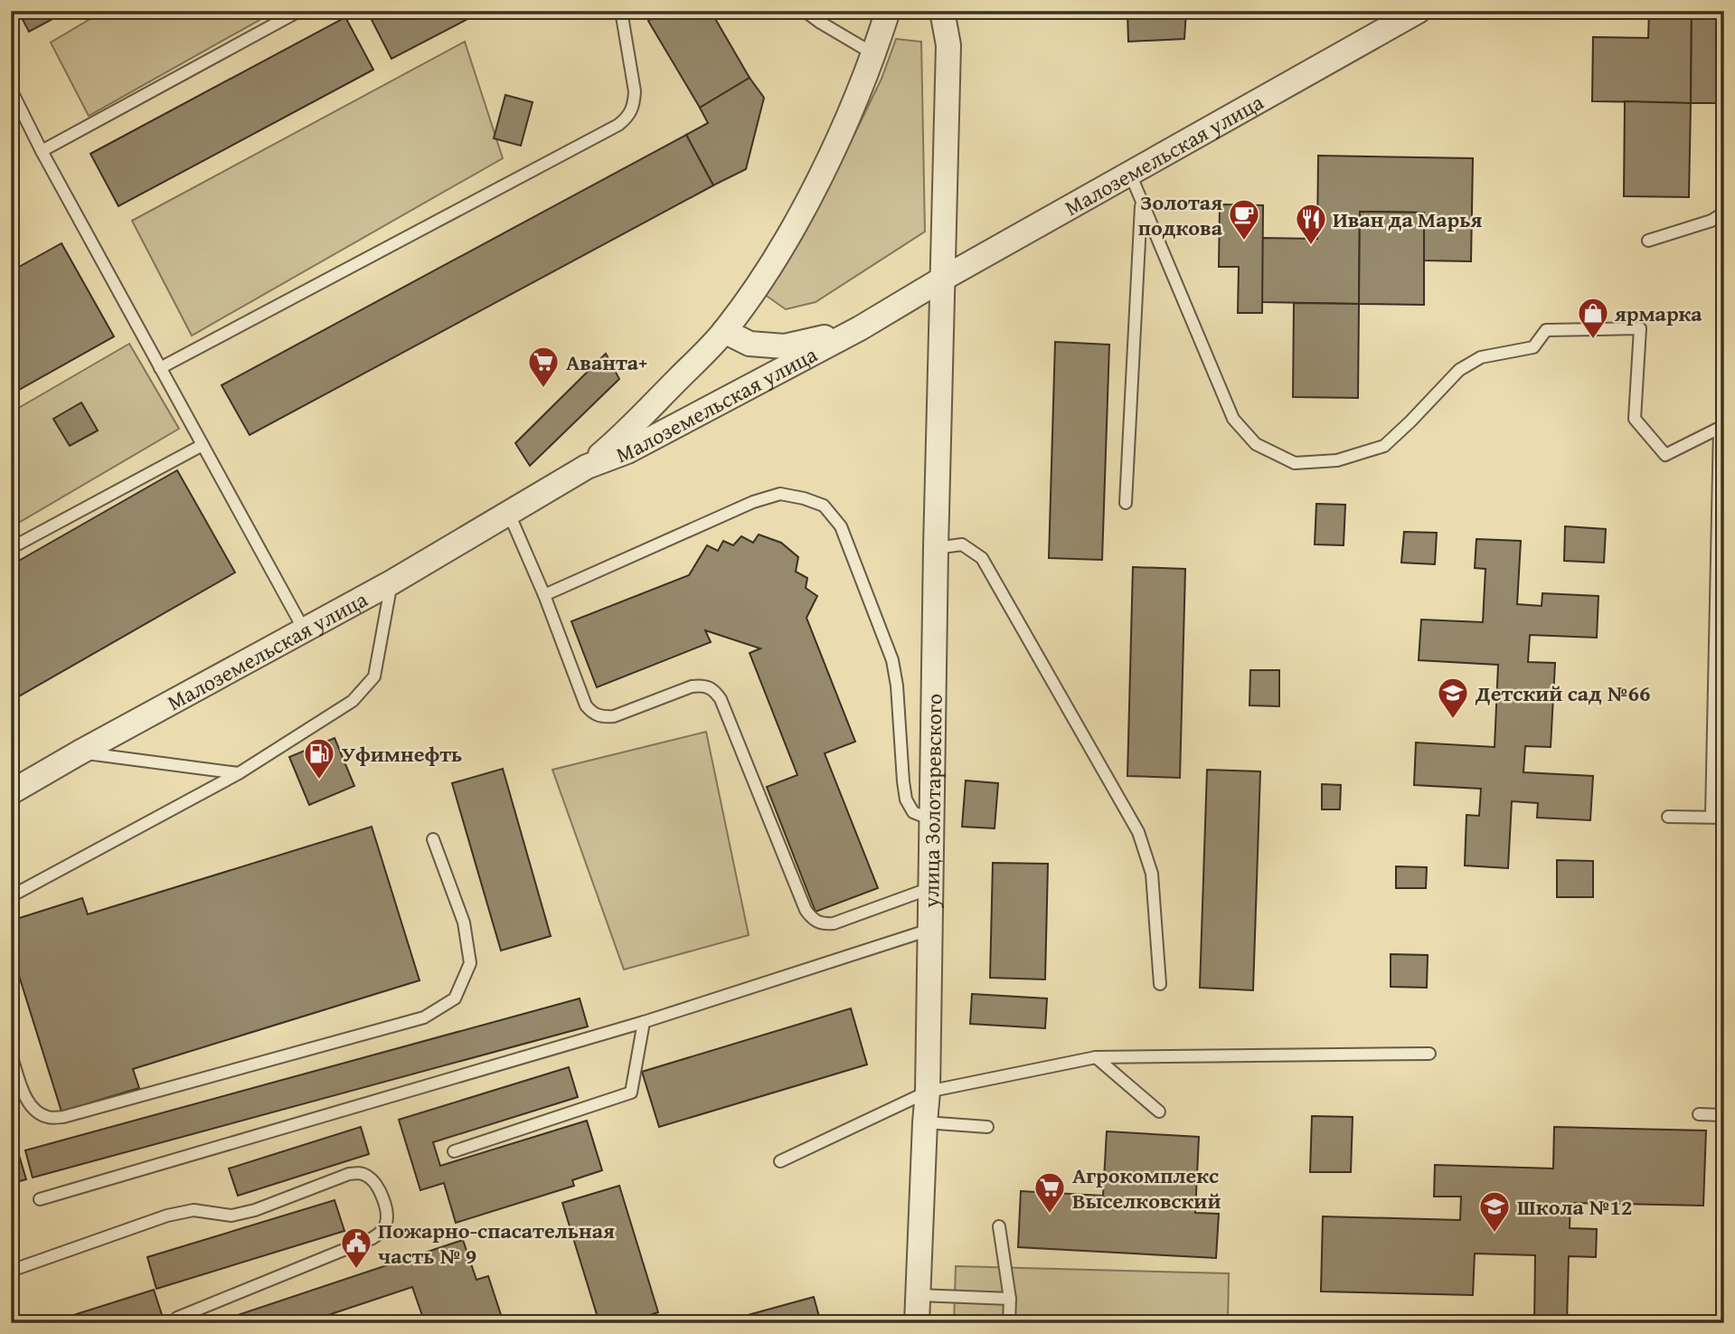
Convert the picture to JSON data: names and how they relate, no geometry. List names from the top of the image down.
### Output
{
  "streets": {
    "street": ["Малоземельская улица", "улица Золотаревского"]
  },
  "crossings": [
    ["Малоземельская улица", "улица Золотаревского"]
  ],
  "places": {
    "cafe": ["Золотая подкова"],
    "restaurant": ["Иван да Марья"],
    "shop": ["ярмарка"],
    "supermarket": ["Аванта+", "Агрокомплекс Выселковский"],
    "school or university": ["Детский сад №66", "Школа №12"],
    "fuel station": ["Уфимнефть"],
    "public building": ["Пожарно-спасательная часть № 9"]
  }
}
